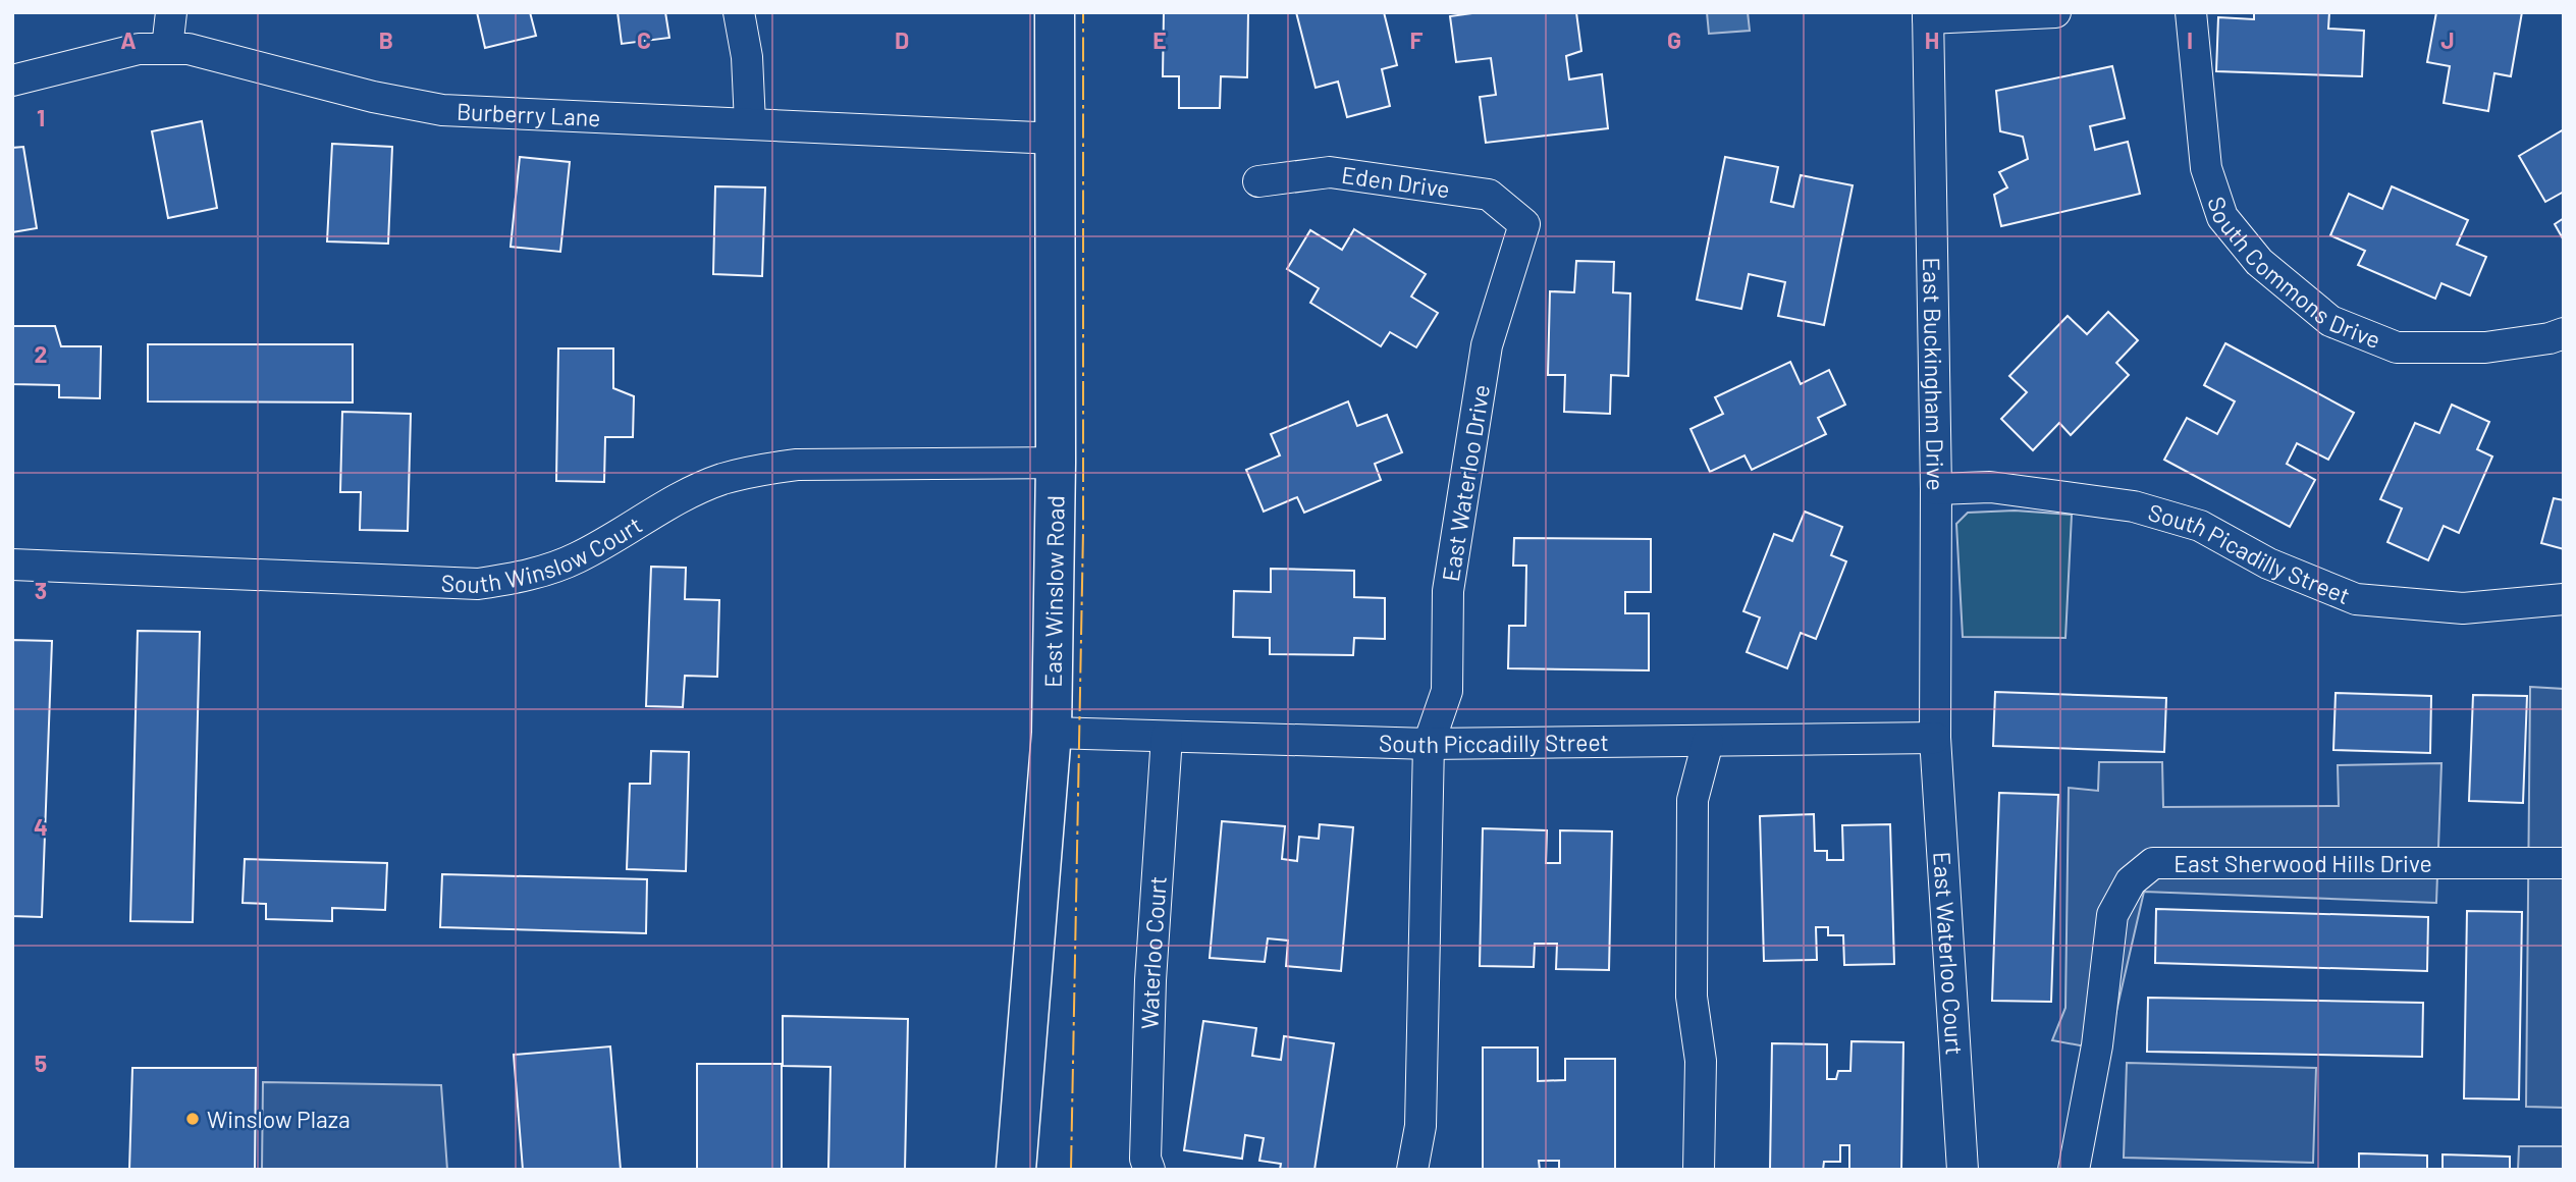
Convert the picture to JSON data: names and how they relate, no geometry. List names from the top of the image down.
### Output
{
  "streets": {
    "main road": ["East Winslow Road"],
    "street": [
      "Burberry Lane",
      "Eden Drive",
      "South Commons Drive",
      "East Buckingham Drive",
      "East Waterloo Drive",
      "South Winslow Court",
      "South Picadilly Street",
      "South Piccadilly Street",
      "East Sherwood Hills Drive",
      "Waterloo Court",
      "East Waterloo Court"
    ]
  },
  "crossings": [
    ["Burberry Lane", "East Winslow Road"],
    ["Eden Drive", "East Waterloo Drive"],
    ["East Buckingham Drive", "South Picadilly Street"],
    ["East Buckingham Drive", "South Piccadilly Street"],
    ["East Buckingham Drive", "East Waterloo Court"],
    ["East Waterloo Drive", "South Piccadilly Street"],
    ["South Winslow Court", "East Winslow Road"],
    ["East Winslow Road", "South Piccadilly Street"],
    ["South Piccadilly Street", "Waterloo Court"],
    ["South Piccadilly Street", "East Waterloo Court"]
  ],
  "places": ["Winslow Plaza"],
  "grid": {
    "columns": [
      "A",
      "B",
      "C",
      "D",
      "E",
      "F",
      "G",
      "H",
      "I",
      "J"
    ],
    "rows": [
      "1",
      "2",
      "3",
      "4",
      "5"
    ]
  }
}
